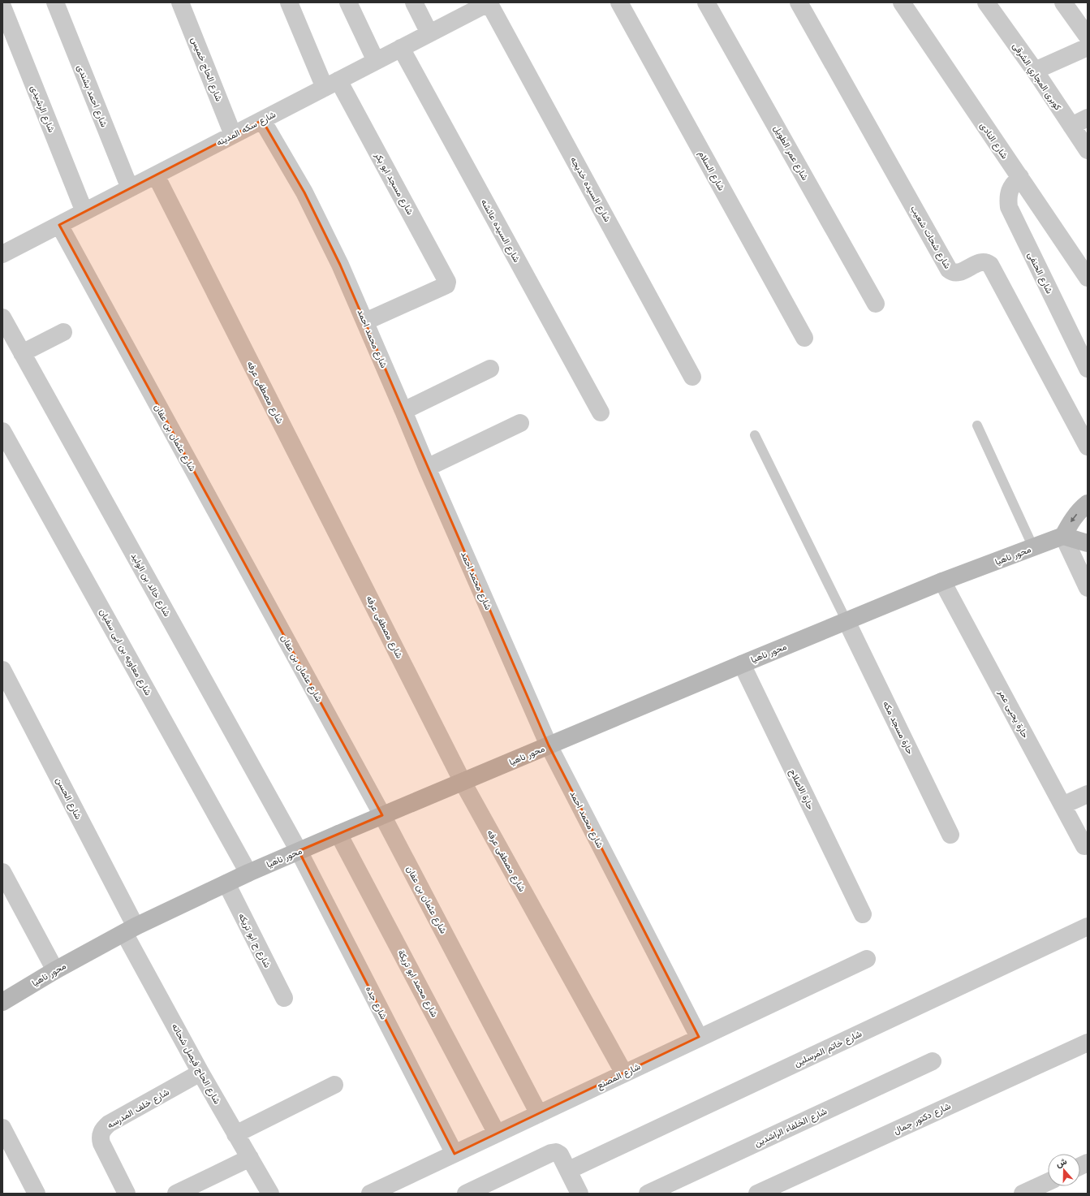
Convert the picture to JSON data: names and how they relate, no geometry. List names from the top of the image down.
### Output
{
  "streets": {
    "main road": ["محور ناهيا"],
    "street": [
      "شارع الحاج خميس",
      "كوبرى المجاري الشرقى",
      "شارع احمد بشندى",
      "شارع الرشيدى",
      "شارع سكه المدينه",
      "شارع النادى",
      "شارع عمر الطويل",
      "شارع السلام",
      "شارع مسجد ابو بكر",
      "شارع السيده خديجه",
      "شارع السيده عائشه",
      "شارع شحات شعيب",
      "شارع الحنفى",
      "شارع محمد احمد",
      "شارع مصطفى عرفه",
      "شارع عثمان بن عفان",
      "شارع خالد بن الوليد",
      "شارع معاويه بن ابى سفيان",
      "حارة يحيى عمر",
      "حارة مسجد مكه",
      "حارة الاصلاح",
      "شارع الحسن",
      "شارع ح ابو تريكه",
      "شارع محمد ابو تريكة",
      "شارع جده",
      "شارع خاتم المرسلين",
      "شارع الحاج فيصل شحاته",
      "شارع المصنع",
      "شارع خلف المدرسه",
      "شارع دكتور جمال",
      "شارع الخلفاء الراشدين"
    ]
  },
  "crossings": [
    ["شارع الحاج خميس", "شارع سكه المدينه"],
    ["شارع احمد بشندى", "شارع سكه المدينه"],
    ["شارع الرشيدى", "شارع سكه المدينه"],
    ["شارع سكه المدينه", "شارع مسجد ابو بكر"],
    ["شارع سكه المدينه", "شارع السيده خديجه"],
    ["شارع سكه المدينه", "شارع السيده عائشه"],
    ["شارع سكه المدينه", "شارع محمد احمد"],
    ["شارع سكه المدينه", "شارع مصطفى عرفه"],
    ["شارع سكه المدينه", "شارع عثمان بن عفان"],
    ["شارع النادى", "شارع الحنفى"],
    ["شارع مسجد ابو بكر", "شارع محمد احمد"],
    ["شارع محمد احمد", "محور ناهيا"],
    ["شارع محمد احمد", "شارع المصنع"],
    ["شارع مصطفى عرفه", "محور ناهيا"],
    ["شارع مصطفى عرفه", "شارع المصنع"],
    ["شارع عثمان بن عفان", "محور ناهيا"],
    ["شارع عثمان بن عفان", "شارع المصنع"],
    ["محور ناهيا", "شارع خالد بن الوليد"],
    ["محور ناهيا", "شارع معاويه بن ابى سفيان"],
    ["محور ناهيا", "حارة يحيى عمر"],
    ["محور ناهيا", "حارة مسجد مكه"],
    ["محور ناهيا", "حارة الاصلاح"],
    ["محور ناهيا", "شارع الحسن"],
    ["محور ناهيا", "شارع ح ابو تريكه"],
    ["محور ناهيا", "شارع محمد ابو تريكة"],
    ["محور ناهيا", "شارع جده"],
    ["محور ناهيا", "شارع الحاج فيصل شحاته"],
    ["شارع خالد بن الوليد", "شارع جده"],
    ["شارع الحسن", "شارع الحاج فيصل شحاته"],
    ["شارع محمد ابو تريكة", "شارع المصنع"],
    ["شارع جده", "شارع المصنع"],
    ["شارع الحاج فيصل شحاته", "شارع خلف المدرسه"]
  ],
  "north": "top"
}
